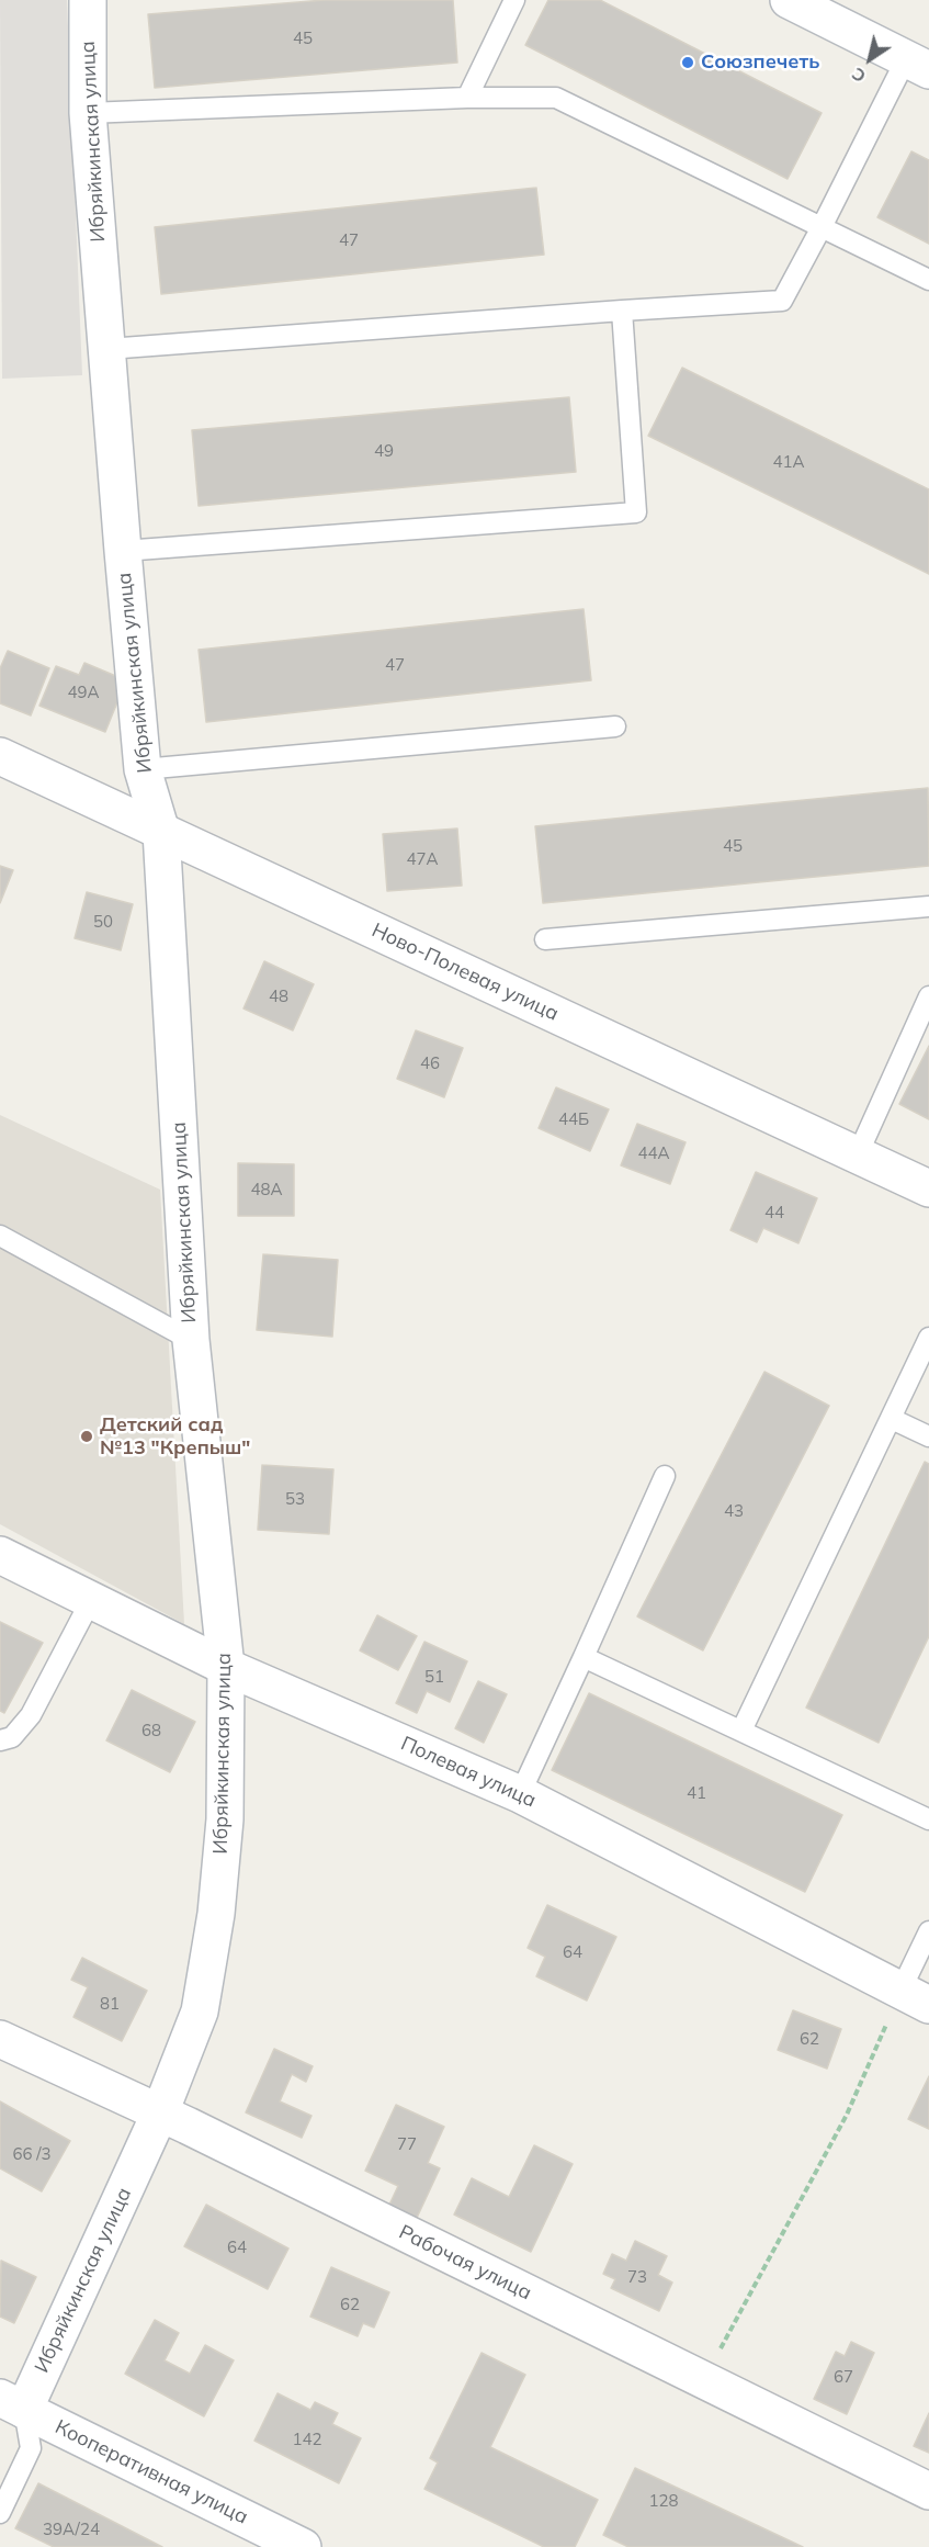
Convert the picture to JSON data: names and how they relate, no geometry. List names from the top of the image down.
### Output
{
  "streets": {
    "street": [
      "Ибряйкинская улица",
      "Ново-Полевая улица",
      "Полевая улица",
      "Рабочая улица",
      "Кооперативная улица"
    ]
  },
  "crossings": [
    ["Ибряйкинская улица", "Ново-Полевая улица"],
    ["Ибряйкинская улица", "Полевая улица"],
    ["Ибряйкинская улица", "Рабочая улица"],
    ["Ибряйкинская улица", "Кооперативная улица"]
  ],
  "places": ["Союзпечеть", "Детский сад №13 \"Крепыш\""],
  "house_numbers": [
    "45",
    "47",
    "49",
    "41А",
    "47",
    "49А",
    "45",
    "47А",
    "50",
    "48",
    "46",
    "44Б",
    "44А",
    "48А",
    "44",
    "53",
    "43",
    "51",
    "68",
    "41",
    "64",
    "81",
    "62",
    "77",
    "66 /3",
    "64",
    "73",
    "62",
    "67",
    "142",
    "128",
    "39А/24"
  ],
  "north": "bottom left"
}
